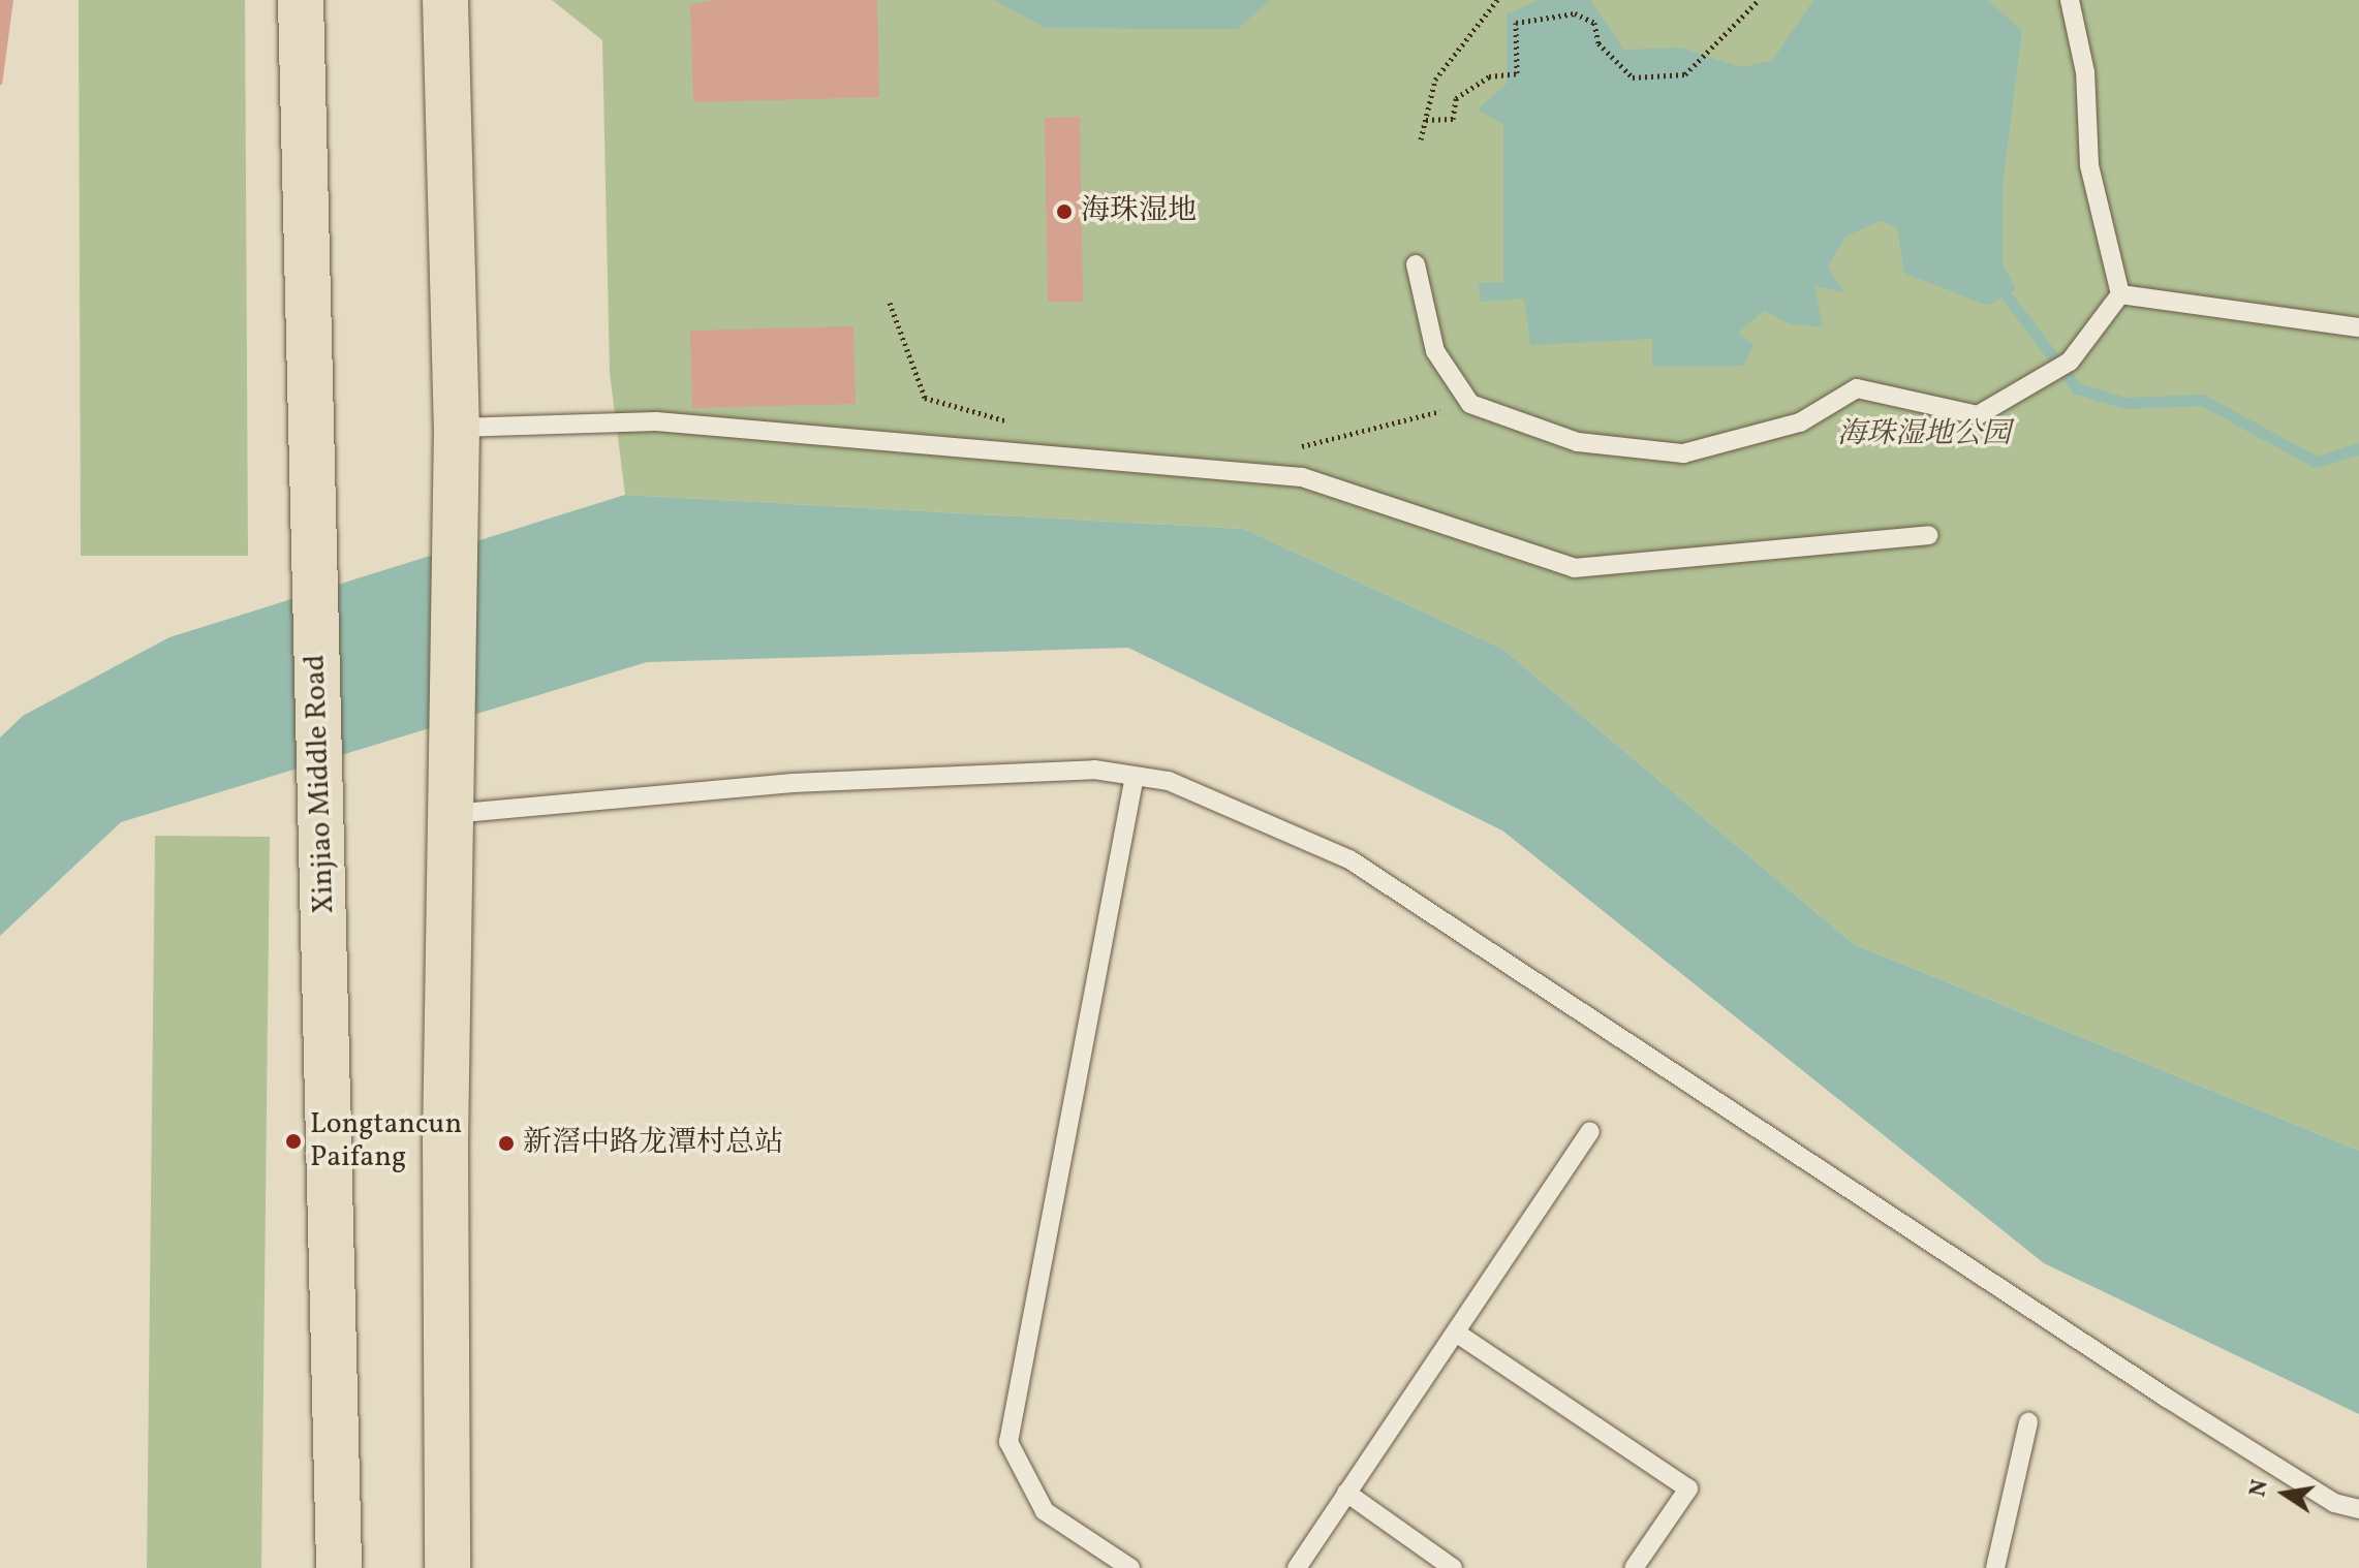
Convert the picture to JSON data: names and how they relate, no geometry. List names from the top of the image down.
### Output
{
  "streets": {
    "highway": ["Xinjiao Middle Road"]
  },
  "parks": ["海珠湿地公园"],
  "places": ["海珠湿地", "Longtancun Paifang", "新滘中路龙潭村总站"],
  "north": "left"
}
